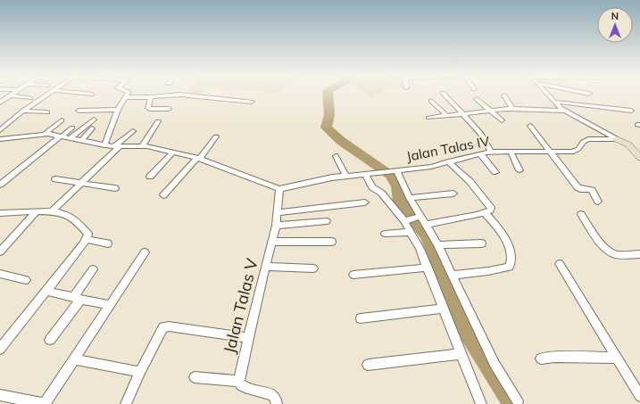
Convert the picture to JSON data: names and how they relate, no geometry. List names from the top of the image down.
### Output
{
  "streets": {
    "street": ["Jalan Talas IV", "Jalan Talas V"]
  },
  "crossings": [
    ["Jalan Talas IV", "Jalan Talas V"]
  ],
  "north": "top"
}
